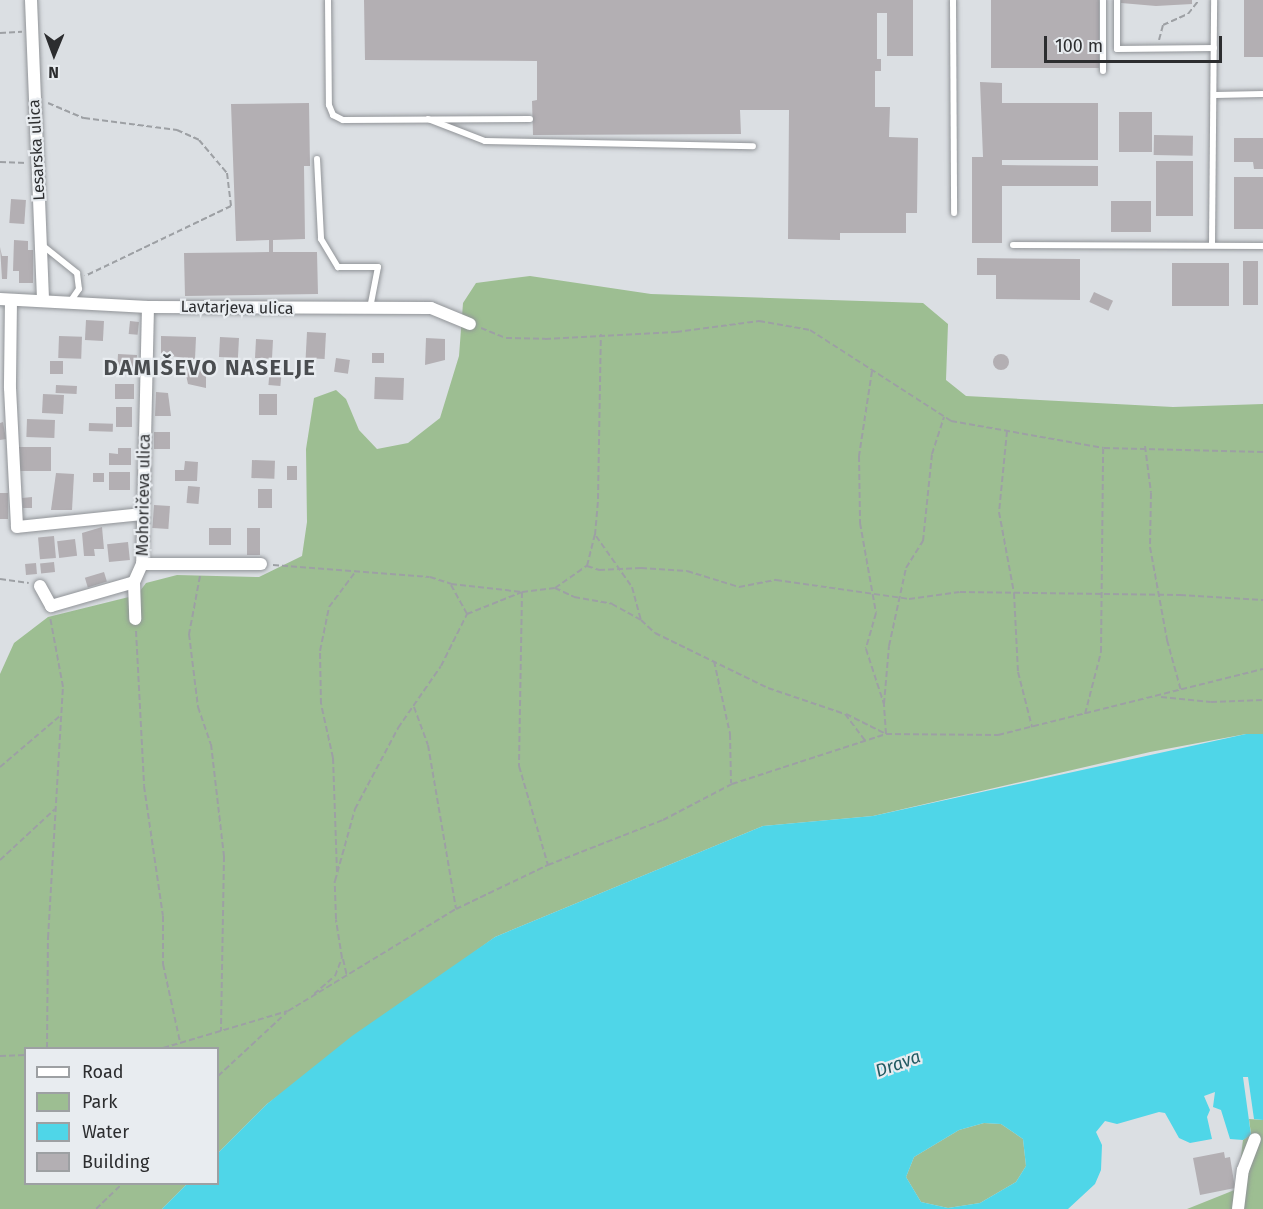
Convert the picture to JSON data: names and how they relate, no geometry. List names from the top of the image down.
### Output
{
  "streets": {
    "street": ["Lesarska ulica", "Lavtarjeva ulica", "Mohoričeva ulica"]
  },
  "crossings": [
    ["Lesarska ulica", "Lavtarjeva ulica"],
    ["Lavtarjeva ulica", "Mohoričeva ulica"]
  ],
  "districts": ["DAMIŠEVO NASELJE"],
  "water": ["Drava"],
  "legend": [
    "Road",
    "Park",
    "Water",
    "Building"
  ],
  "scale_bar": "100 m",
  "north": "bottom"
}
